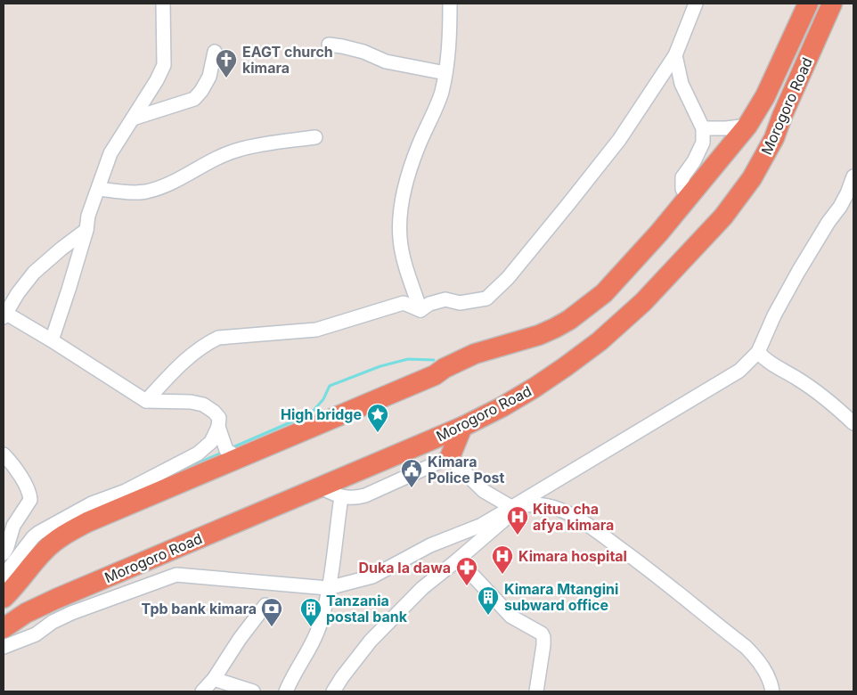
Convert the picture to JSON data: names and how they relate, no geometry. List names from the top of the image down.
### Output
{
  "streets": {
    "highway": ["Morogoro Road"]
  },
  "places": {
    "church": ["EAGT church kimara"],
    "place": ["High bridge"],
    "public building": ["Kimara Police Post"],
    "hospital": ["Kituo cha afya kimara", "Kimara hospital"],
    "pharmacy": ["Duka la dawa"],
    "building": ["Kimara Mtangini subward office", "Tanzania postal bank"],
    "bank": ["Tpb bank kimara"]
  }
}
